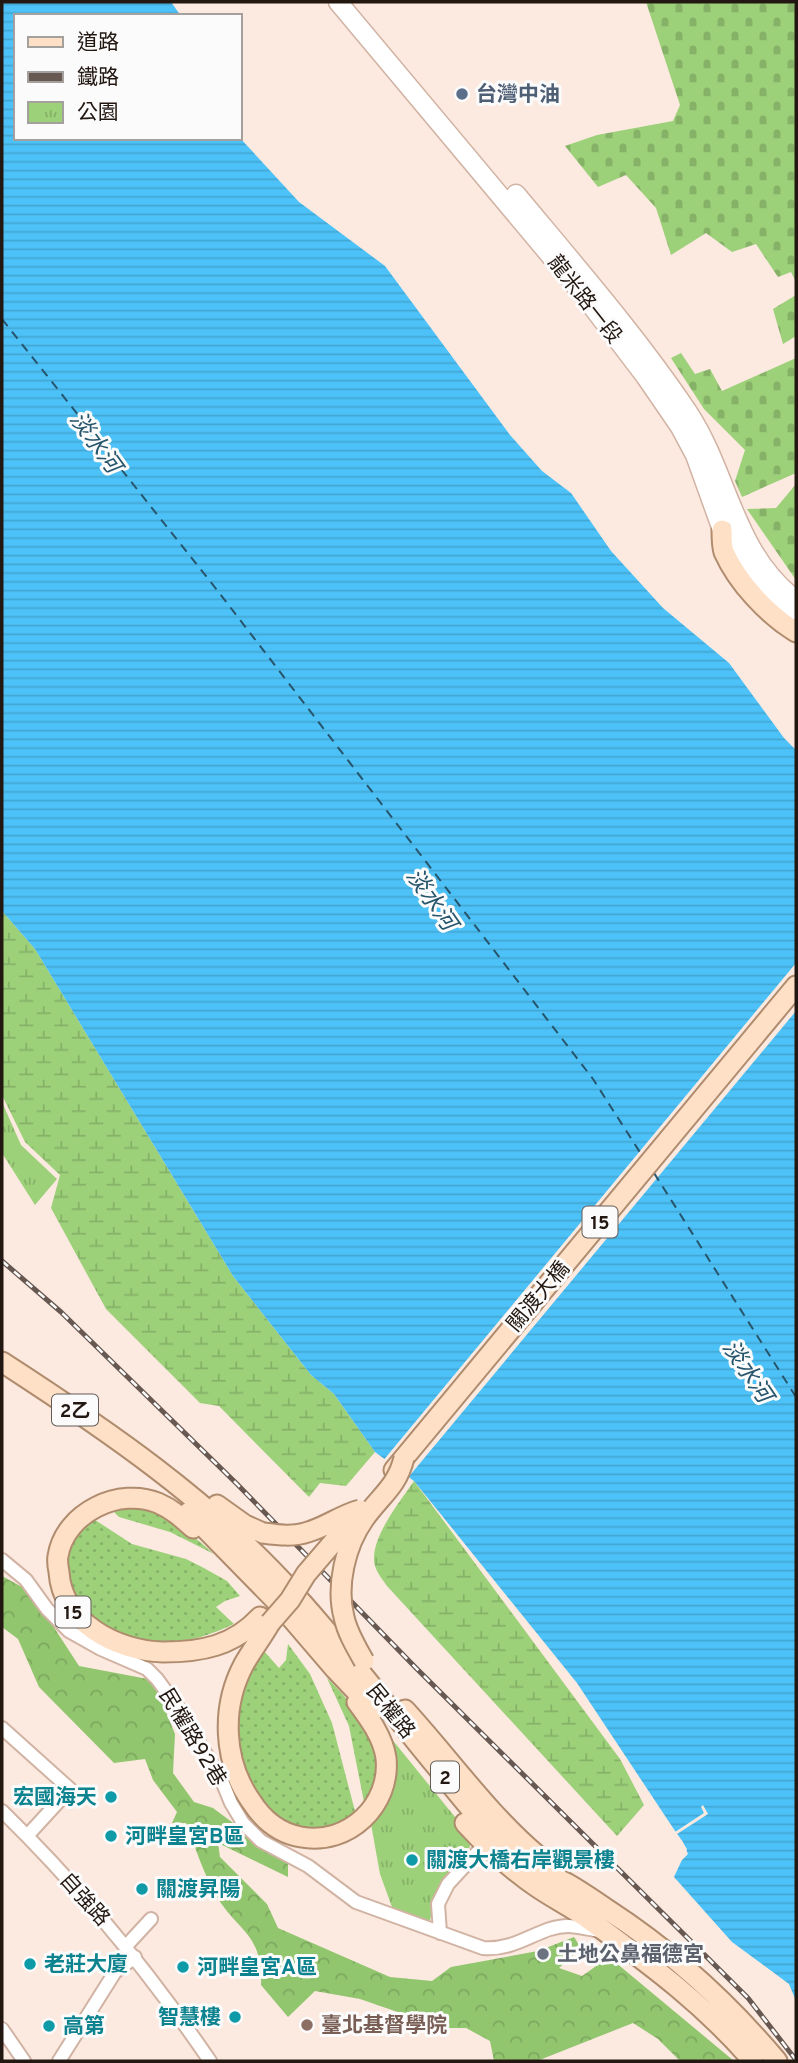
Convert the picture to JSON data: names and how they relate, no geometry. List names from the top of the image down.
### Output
{
  "streets": {
    "main road": [
      "龍米路一段",
      "15",
      "關渡大橋",
      "2乙",
      "民權路",
      "2"
    ],
    "street": ["民權路92巷", "自強路"]
  },
  "crossings": [
    ["關渡大橋", "民權路"],
    ["民權路", "民權路92巷"]
  ],
  "water": ["淡水河"],
  "places": [
    "台灣中油",
    "宏國海天",
    "河畔皇宮B區",
    "關渡大橋右岸觀景樓",
    "關渡昇陽",
    "土地公鼻福德宮",
    "老莊大廈",
    "河畔皇宮A區",
    "智慧樓",
    "臺北基督學院",
    "高第"
  ],
  "legend": ["道路", "鐵路", "公園"]
}
